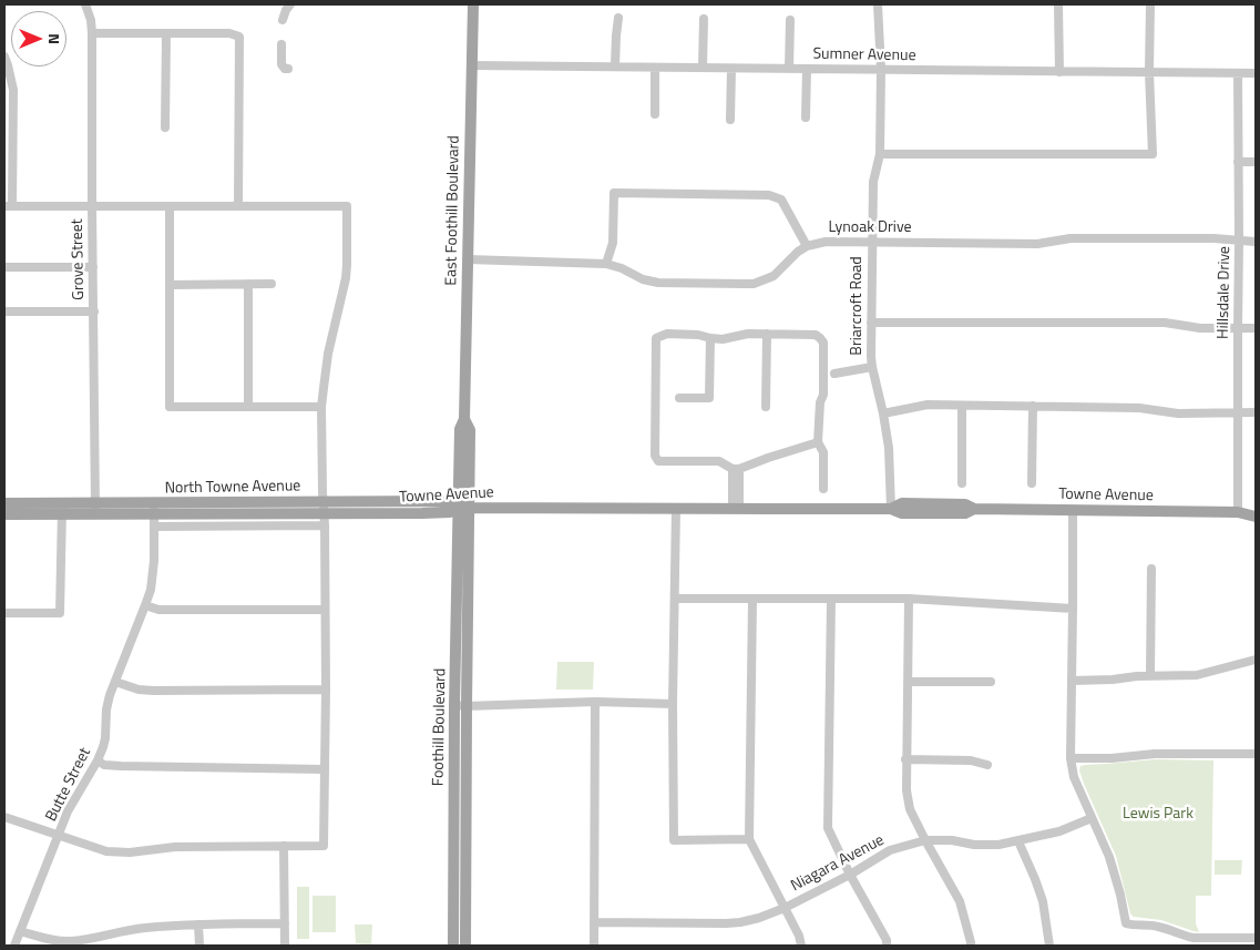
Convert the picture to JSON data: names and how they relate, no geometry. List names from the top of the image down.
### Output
{
  "streets": {
    "main road": ["East Foothill Boulevard", "Towne Avenue", "Foothill Boulevard"],
    "street": [
      "Sumner Avenue",
      "Lynoak Drive",
      "Grove Street",
      "Hillsdale Drive",
      "Briarcroft Road",
      "Butte Street",
      "Niagara Avenue"
    ]
  },
  "crossings": [
    ["Sumner Avenue", "East Foothill Boulevard"],
    ["Sumner Avenue", "Hillsdale Drive"],
    ["Sumner Avenue", "Briarcroft Road"],
    ["East Foothill Boulevard", "Lynoak Drive"],
    ["East Foothill Boulevard", "Towne Avenue"],
    ["East Foothill Boulevard", "Foothill Boulevard"],
    ["Lynoak Drive", "Hillsdale Drive"],
    ["Lynoak Drive", "Briarcroft Road"],
    ["Grove Street", "Towne Avenue"],
    ["Hillsdale Drive", "Towne Avenue"],
    ["Briarcroft Road", "Towne Avenue"],
    ["Towne Avenue", "Foothill Boulevard"],
    ["Towne Avenue", "Butte Street"]
  ],
  "parks": ["Lewis Park"],
  "north": "right"
}
